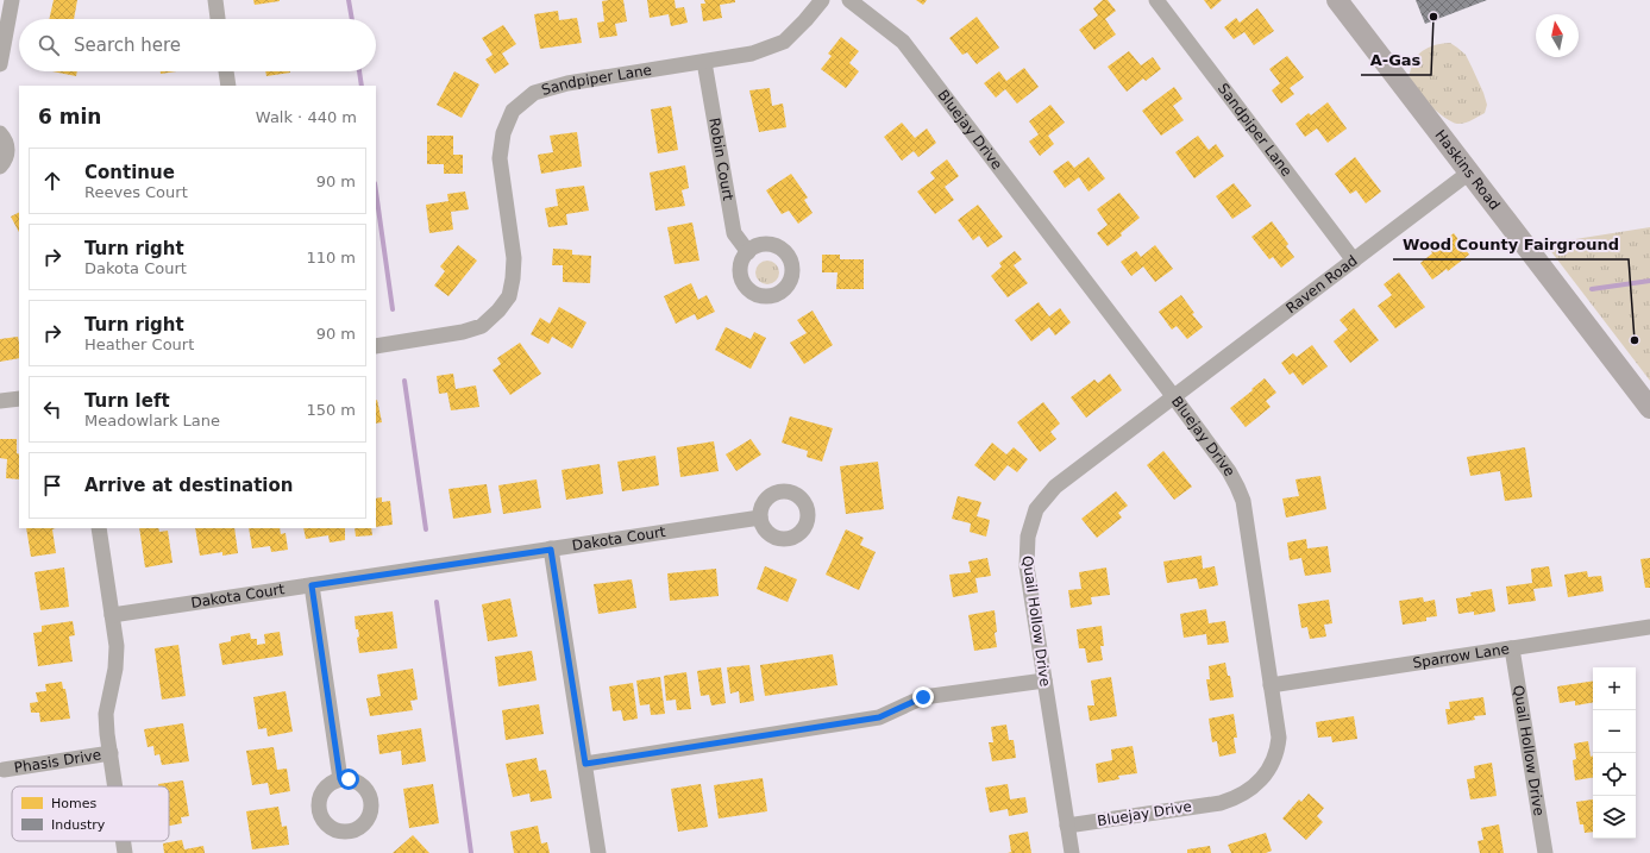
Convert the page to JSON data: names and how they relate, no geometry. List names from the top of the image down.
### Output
{
  "streets": {
    "main road": ["Haskins Road"],
    "street": [
      "Sandpiper Lane",
      "Bluejay Drive",
      "Robin Court",
      "Raven Road",
      "Dakota Court",
      "Quail Hollow Drive",
      "Sparrow Lane",
      "Phasis Drive"
    ]
  },
  "crossings": [
    ["Sandpiper Lane", "Robin Court"],
    ["Sandpiper Lane", "Raven Road"],
    ["Bluejay Drive", "Raven Road"],
    ["Bluejay Drive", "Quail Hollow Drive"],
    ["Bluejay Drive", "Sparrow Lane"],
    ["Haskins Road", "Raven Road"],
    ["Raven Road", "Quail Hollow Drive"],
    ["Quail Hollow Drive", "Sparrow Lane"]
  ],
  "places": ["A-Gas", "Wood County Fairground"],
  "legend": ["Homes", "Industry"],
  "north": "top",
  "page": {
    "search": "Search here",
    "heading": ["6 min", "Walk · 440 m"],
    "list": [
      ["Continue", "Reeves Court", "90 m"],
      ["Turn right", "Dakota Court", "110 m"],
      ["Turn right", "Heather Court", "90 m"],
      ["Turn left", "Meadowlark Lane", "150 m"],
      "Arrive at destination"
    ],
    "map_buttons": ["+", "−"]
  }
}
